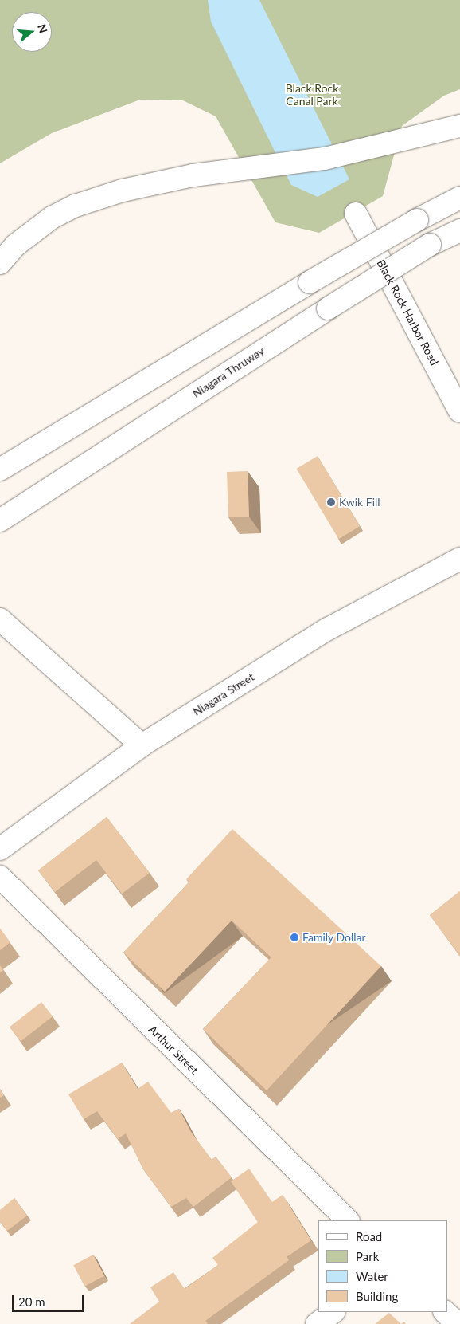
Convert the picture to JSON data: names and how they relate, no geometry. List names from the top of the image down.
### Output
{
  "streets": {
    "main road": [
      "Black Rock Harbor Road",
      "Niagara Thruway",
      "Niagara Street",
      "Arthur Street"
    ]
  },
  "parks": ["Black Rock Canal Park"],
  "places": ["Kwik Fill", "Family Dollar"],
  "legend": [
    "Road",
    "Park",
    "Water",
    "Building"
  ],
  "scale_bar": "20 m",
  "north": "right"
}
